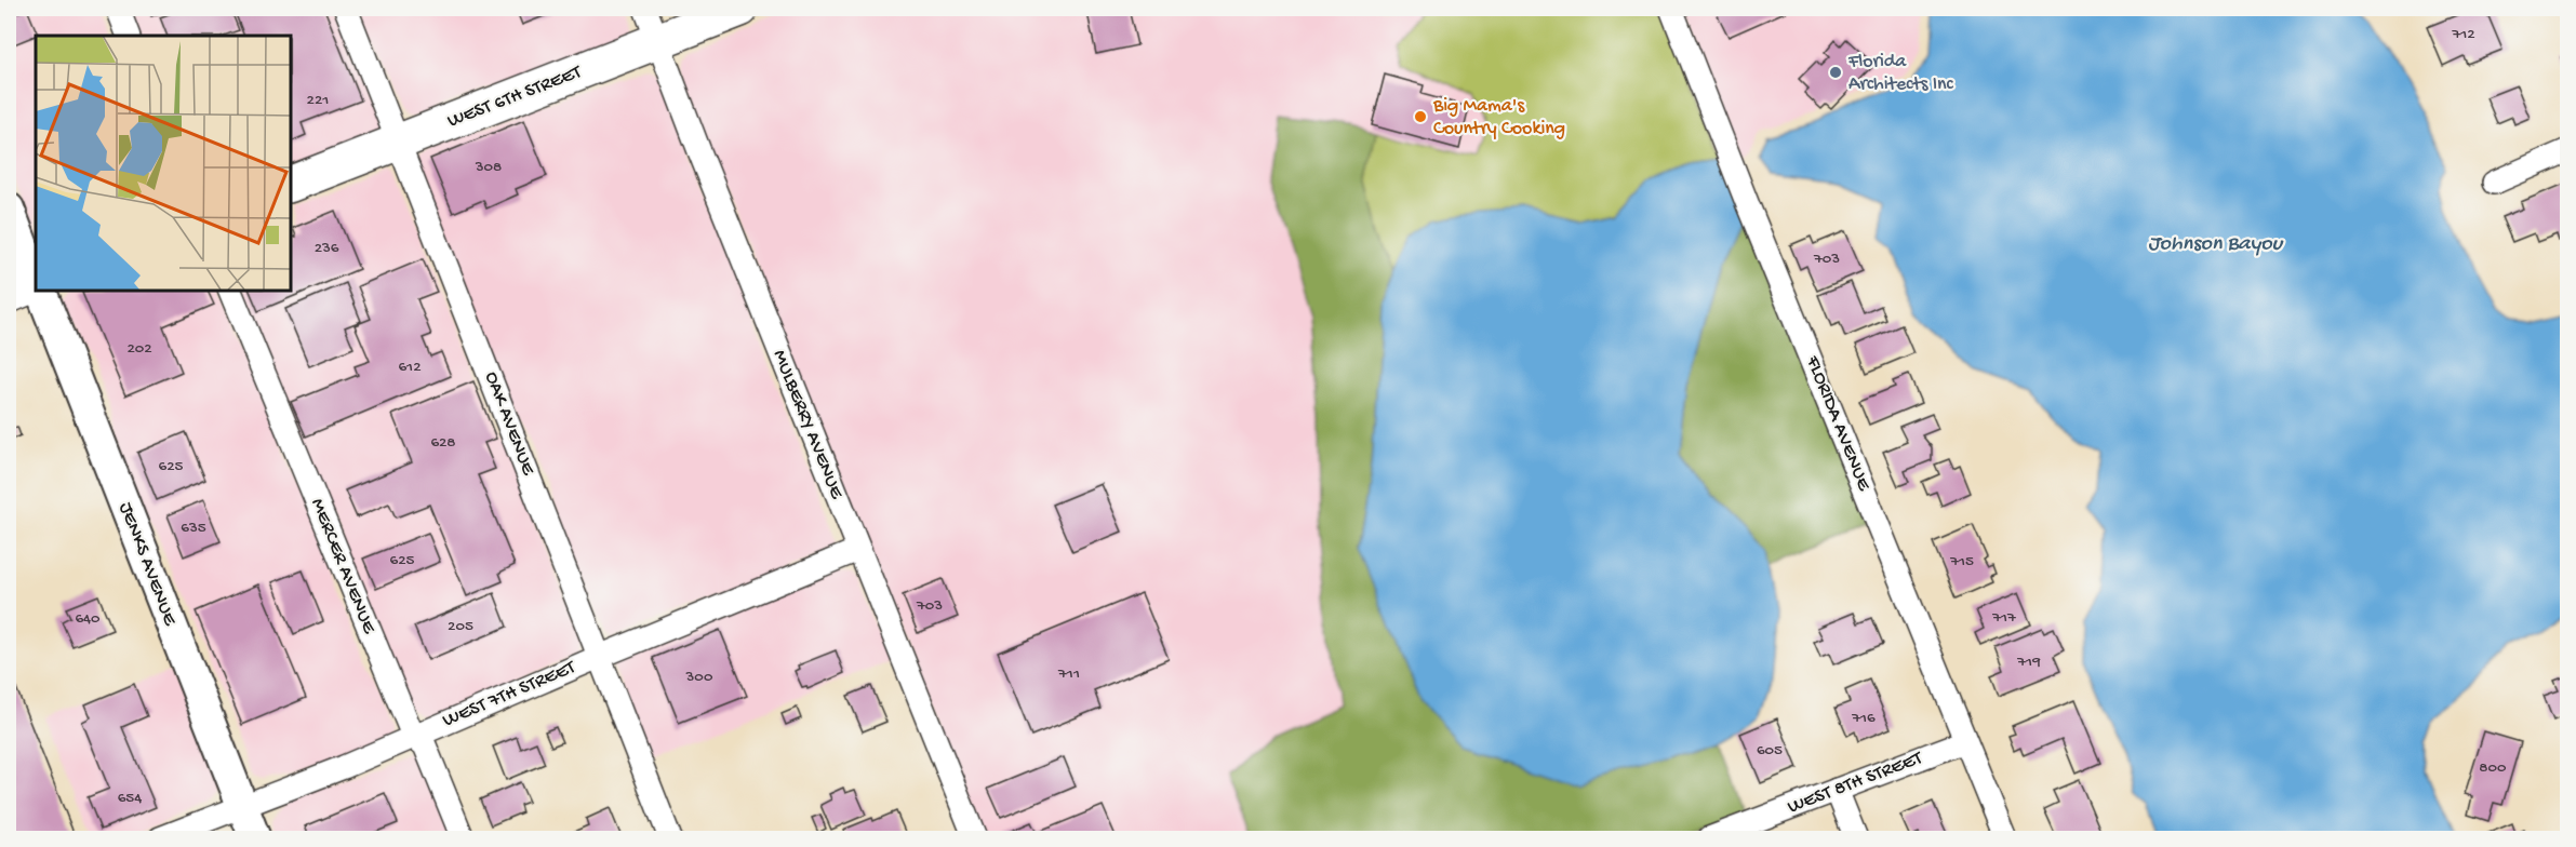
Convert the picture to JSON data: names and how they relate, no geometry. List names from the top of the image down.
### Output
{
  "streets": {
    "main road": ["WEST 6TH STREET"],
    "street": [
      "OAK AVENUE",
      "FLORIDA AVENUE",
      "MULBERRY AVENUE",
      "JENKS AVENUE",
      "MERCER AVENUE",
      "WEST 7TH STREET",
      "WEST 8TH STREET"
    ]
  },
  "crossings": [
    ["WEST 6TH STREET", "OAK AVENUE"],
    ["WEST 6TH STREET", "MULBERRY AVENUE"],
    ["OAK AVENUE", "WEST 7TH STREET"],
    ["FLORIDA AVENUE", "WEST 8TH STREET"],
    ["MULBERRY AVENUE", "WEST 7TH STREET"],
    ["JENKS AVENUE", "WEST 7TH STREET"],
    ["MERCER AVENUE", "WEST 7TH STREET"]
  ],
  "water": ["Johnson Bayou"],
  "places": ["Florida Architects Inc", "Big Mama's Country Cooking"],
  "house_numbers": [
    "712",
    "221",
    "308",
    "236",
    "703",
    "202",
    "612",
    "628",
    "625",
    "635",
    "625",
    "715",
    "703",
    "717",
    "640",
    "205",
    "719",
    "711",
    "300",
    "716",
    "605",
    "800",
    "654"
  ]
}
